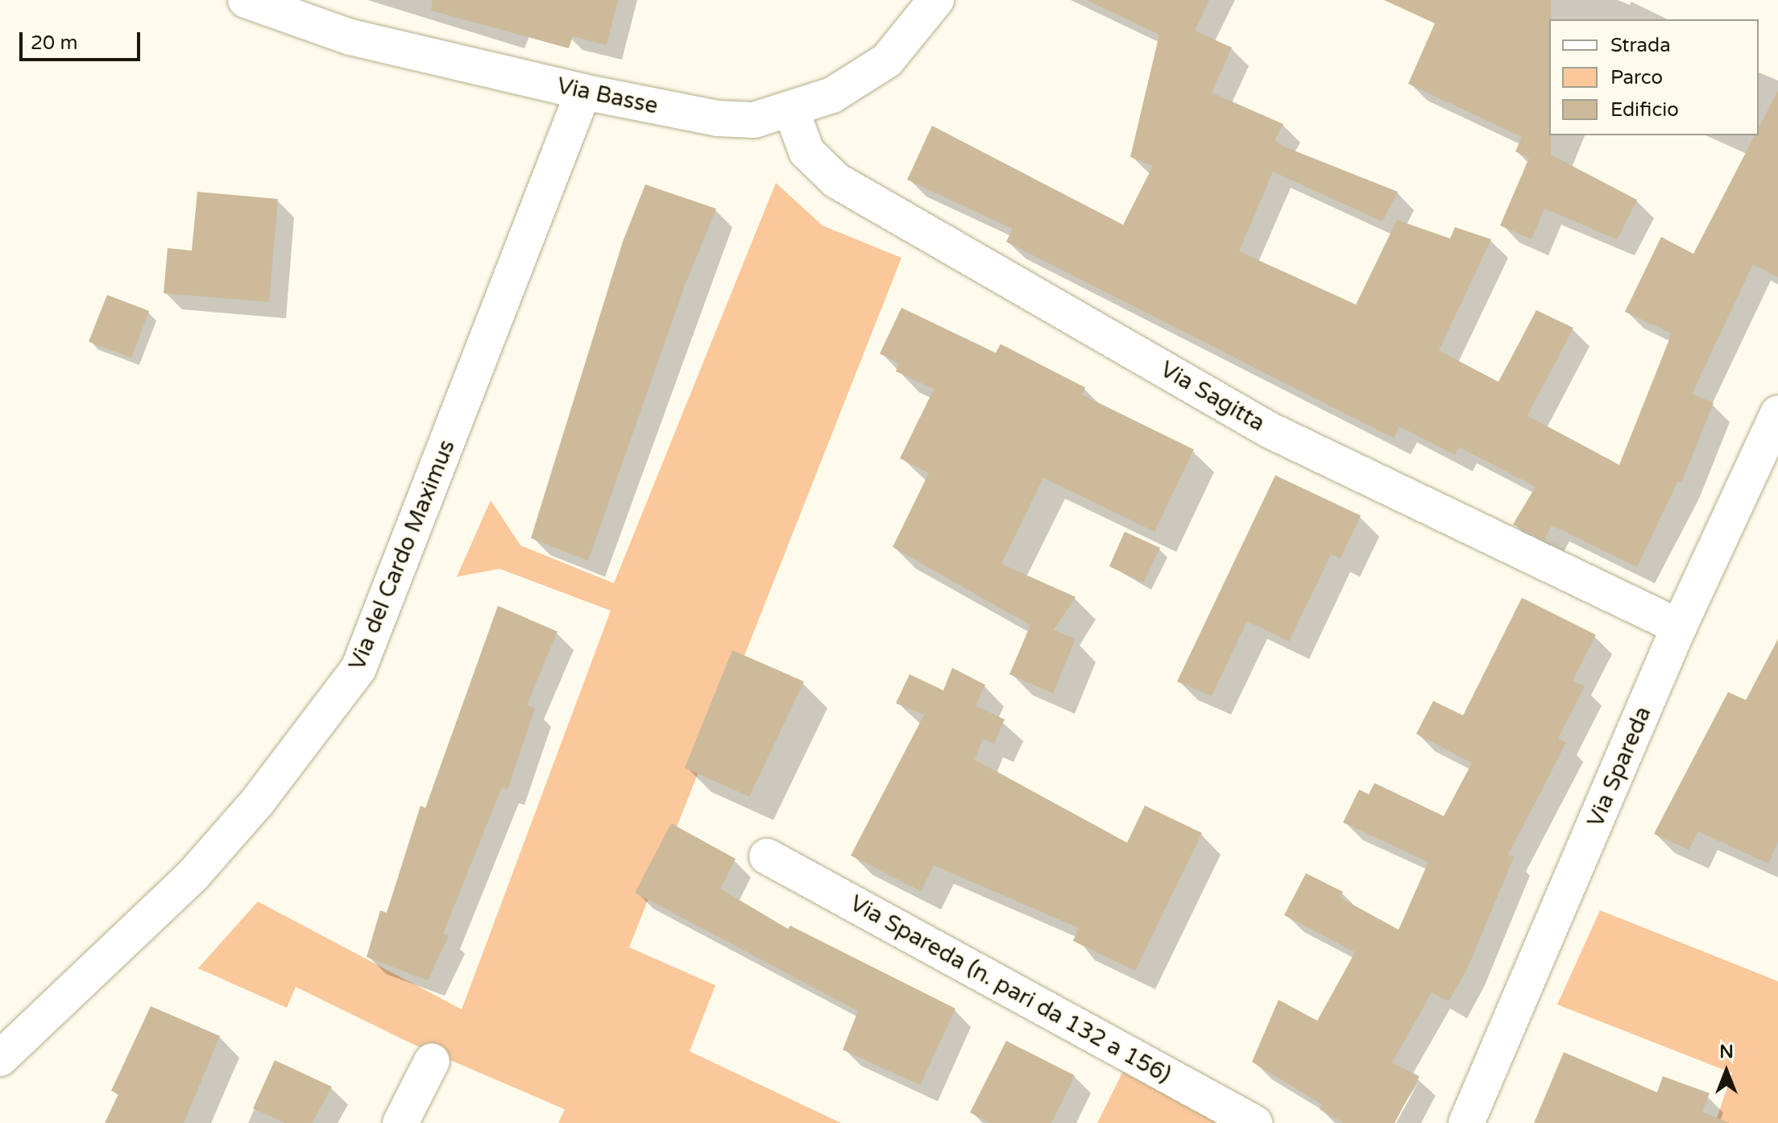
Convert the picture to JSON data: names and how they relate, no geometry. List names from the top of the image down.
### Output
{
  "streets": {
    "street": [
      "Via Basse",
      "Via Sagitta",
      "Via del Cardo Maximus",
      "Via Spareda",
      "Via Spareda (n. pari da 132 a 156)"
    ]
  },
  "crossings": [
    ["Via Basse", "Via Sagitta"],
    ["Via Basse", "Via del Cardo Maximus"],
    ["Via Sagitta", "Via Spareda"]
  ],
  "legend": ["Strada", "Parco", "Edificio"],
  "scale_bar": "20 m",
  "north": "top"
}
